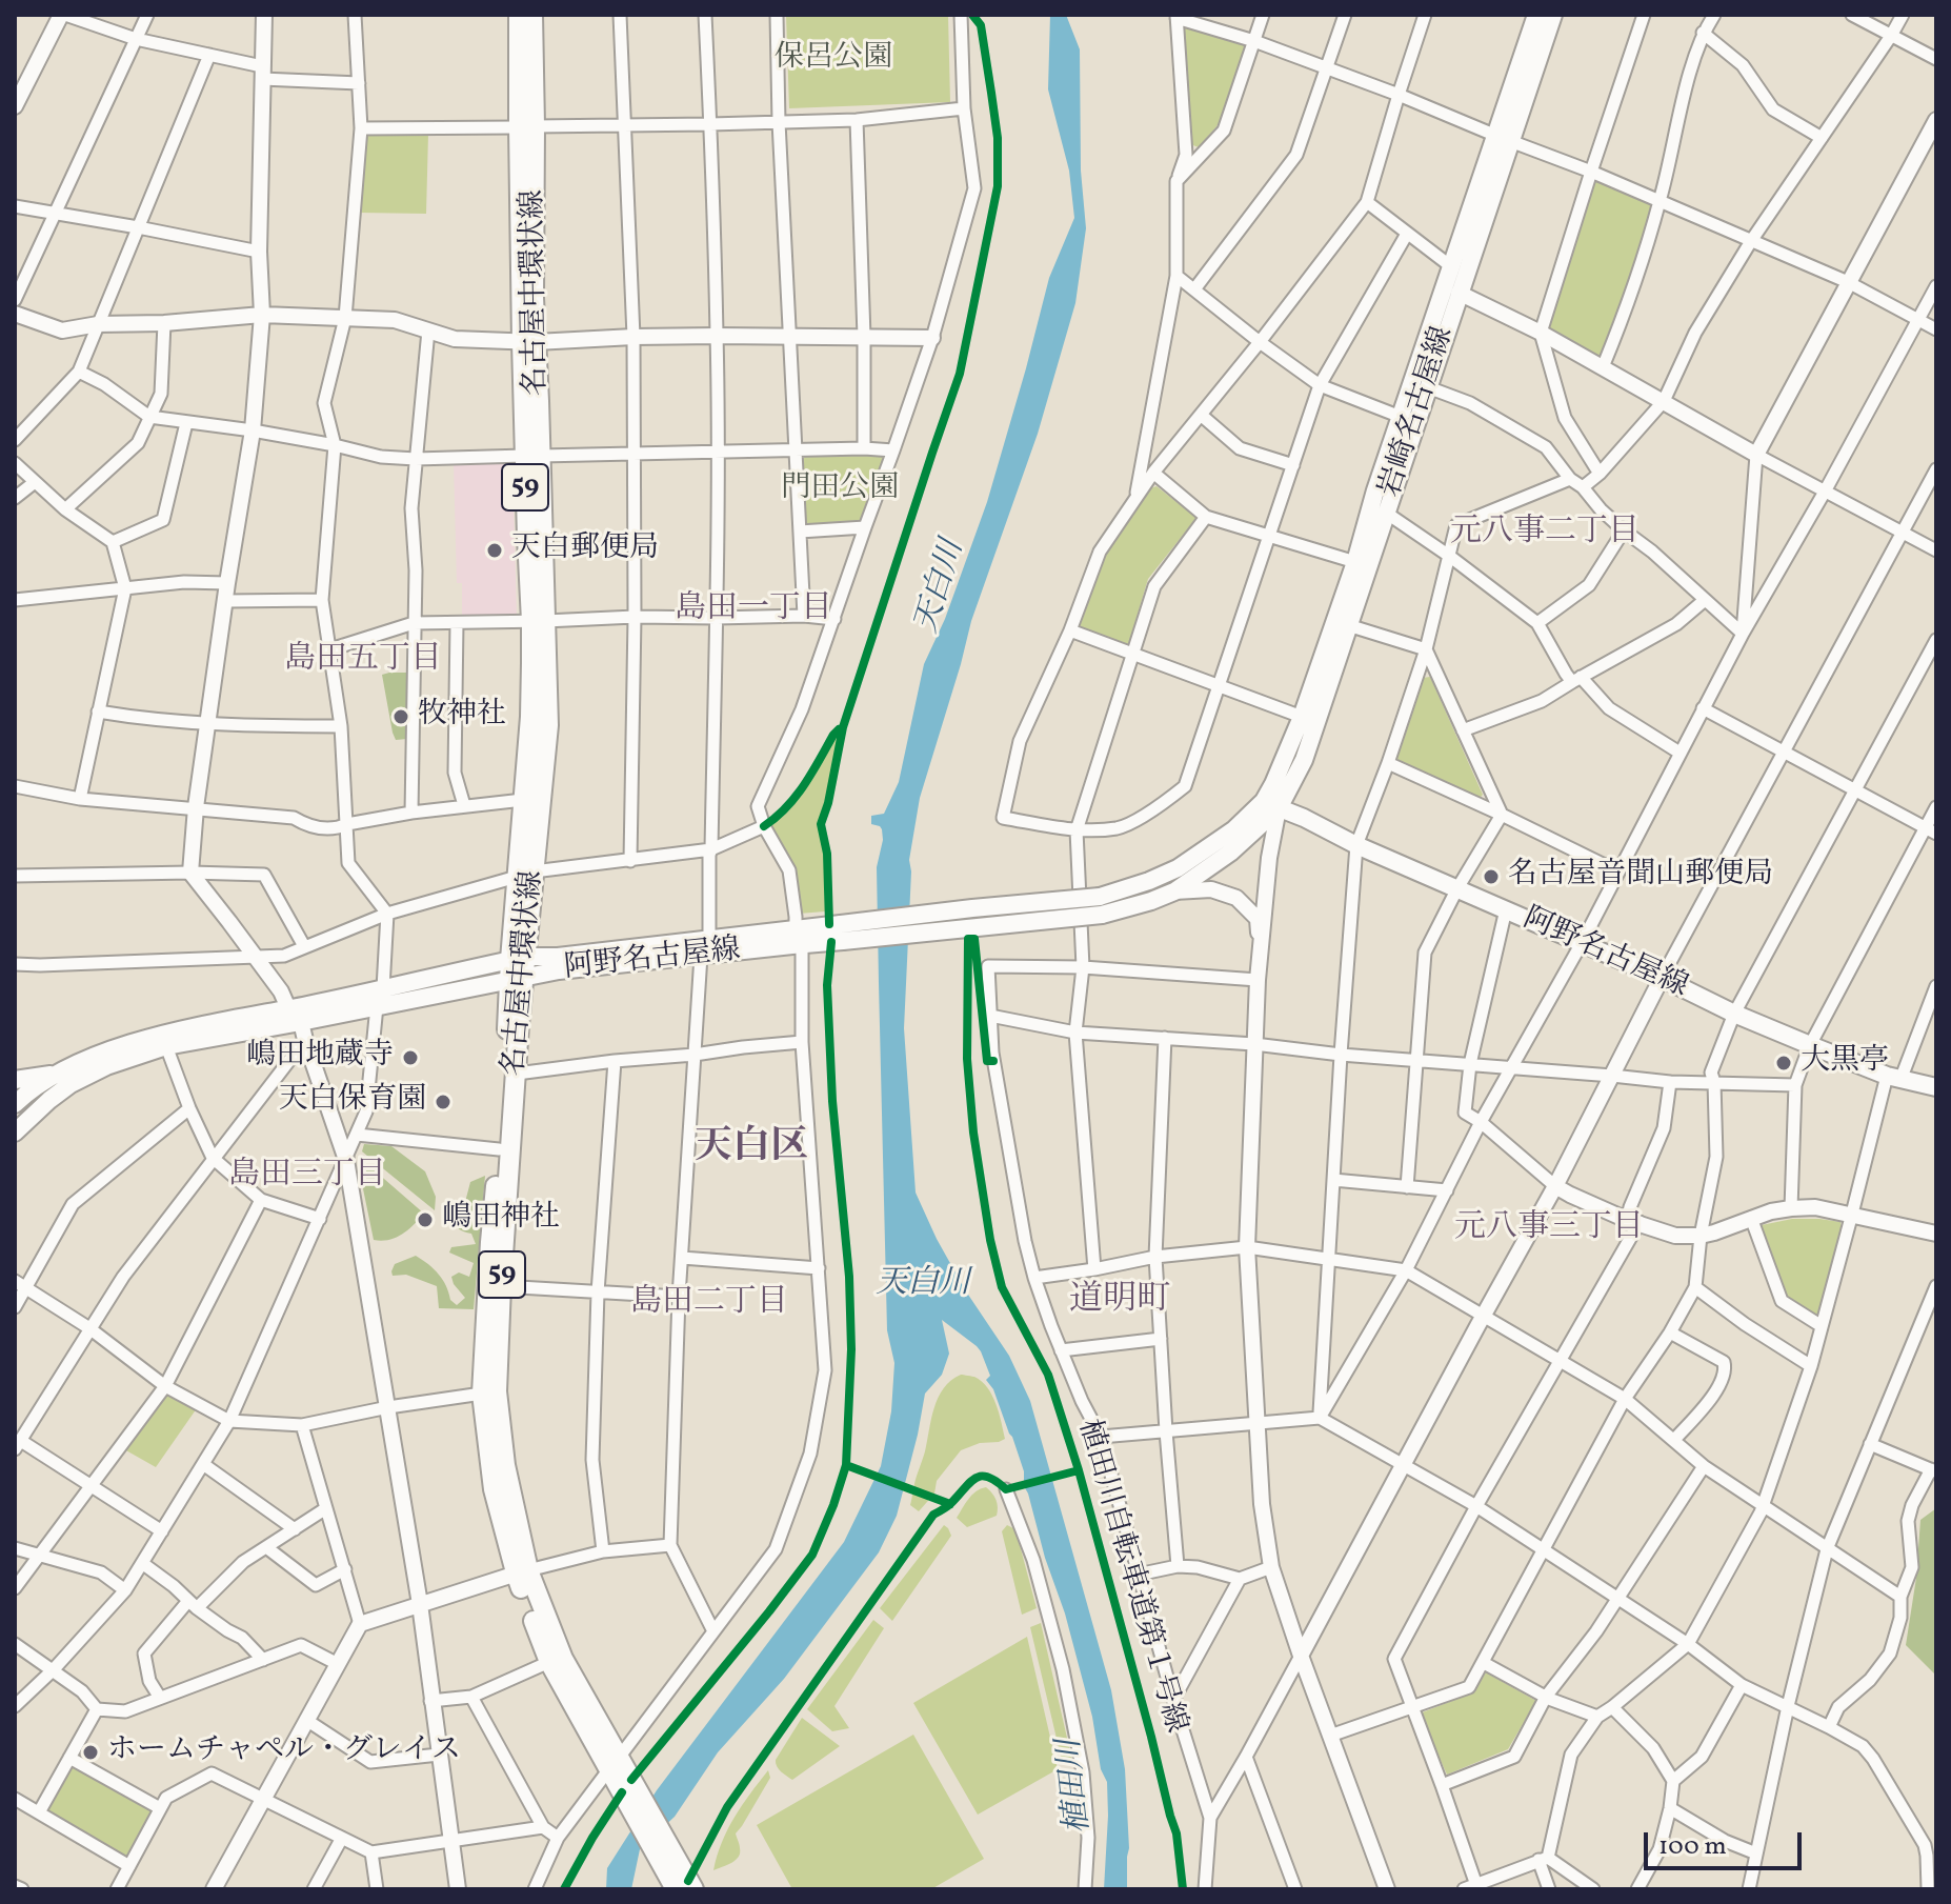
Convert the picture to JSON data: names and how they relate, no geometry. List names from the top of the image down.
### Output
{
  "streets": {
    "main road": [
      "名古屋中環状線",
      "岩崎名古屋線",
      "59",
      "阿野名古屋線"
    ],
    "cycle path": ["植田川自転車道第１号線"]
  },
  "crossings": [
    ["名古屋中環状線", "阿野名古屋線"],
    ["岩崎名古屋線", "阿野名古屋線"]
  ],
  "districts": [
    "元八事二丁目",
    "島田一丁目",
    "島田五丁目",
    "天白区",
    "島田三丁目",
    "元八事三丁目",
    "道明町",
    "島田二丁目"
  ],
  "water": ["天白川", "植田川"],
  "parks": ["保呂公園", "門田公園"],
  "places": [
    "天白郵便局",
    "牧神社",
    "名古屋音聞山郵便局",
    "嶋田地蔵寺",
    "大黒亭",
    "天白保育園",
    "嶋田神社",
    "ホームチャペル・グレイス"
  ],
  "scale_bar": "100 m"
}
